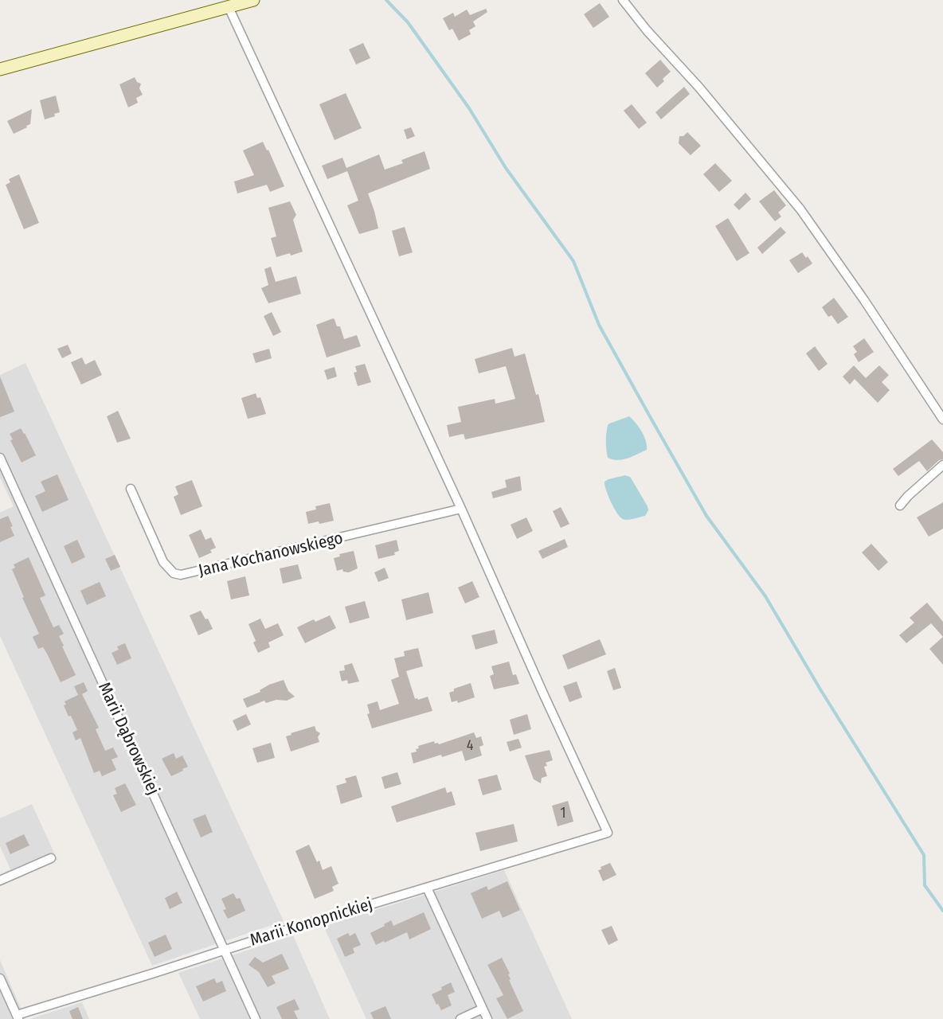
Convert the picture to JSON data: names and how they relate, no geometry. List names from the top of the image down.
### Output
{
  "streets": {
    "street": ["Jana Kochanowskiego", "Marii Dąbrowskiej", "Marii Konopnickiej"]
  },
  "crossings": [
    ["Jana Kochanowskiego", "Marii Konopnickiej"],
    ["Marii Dąbrowskiej", "Marii Konopnickiej"]
  ],
  "house_numbers": ["4", "1"]
}
